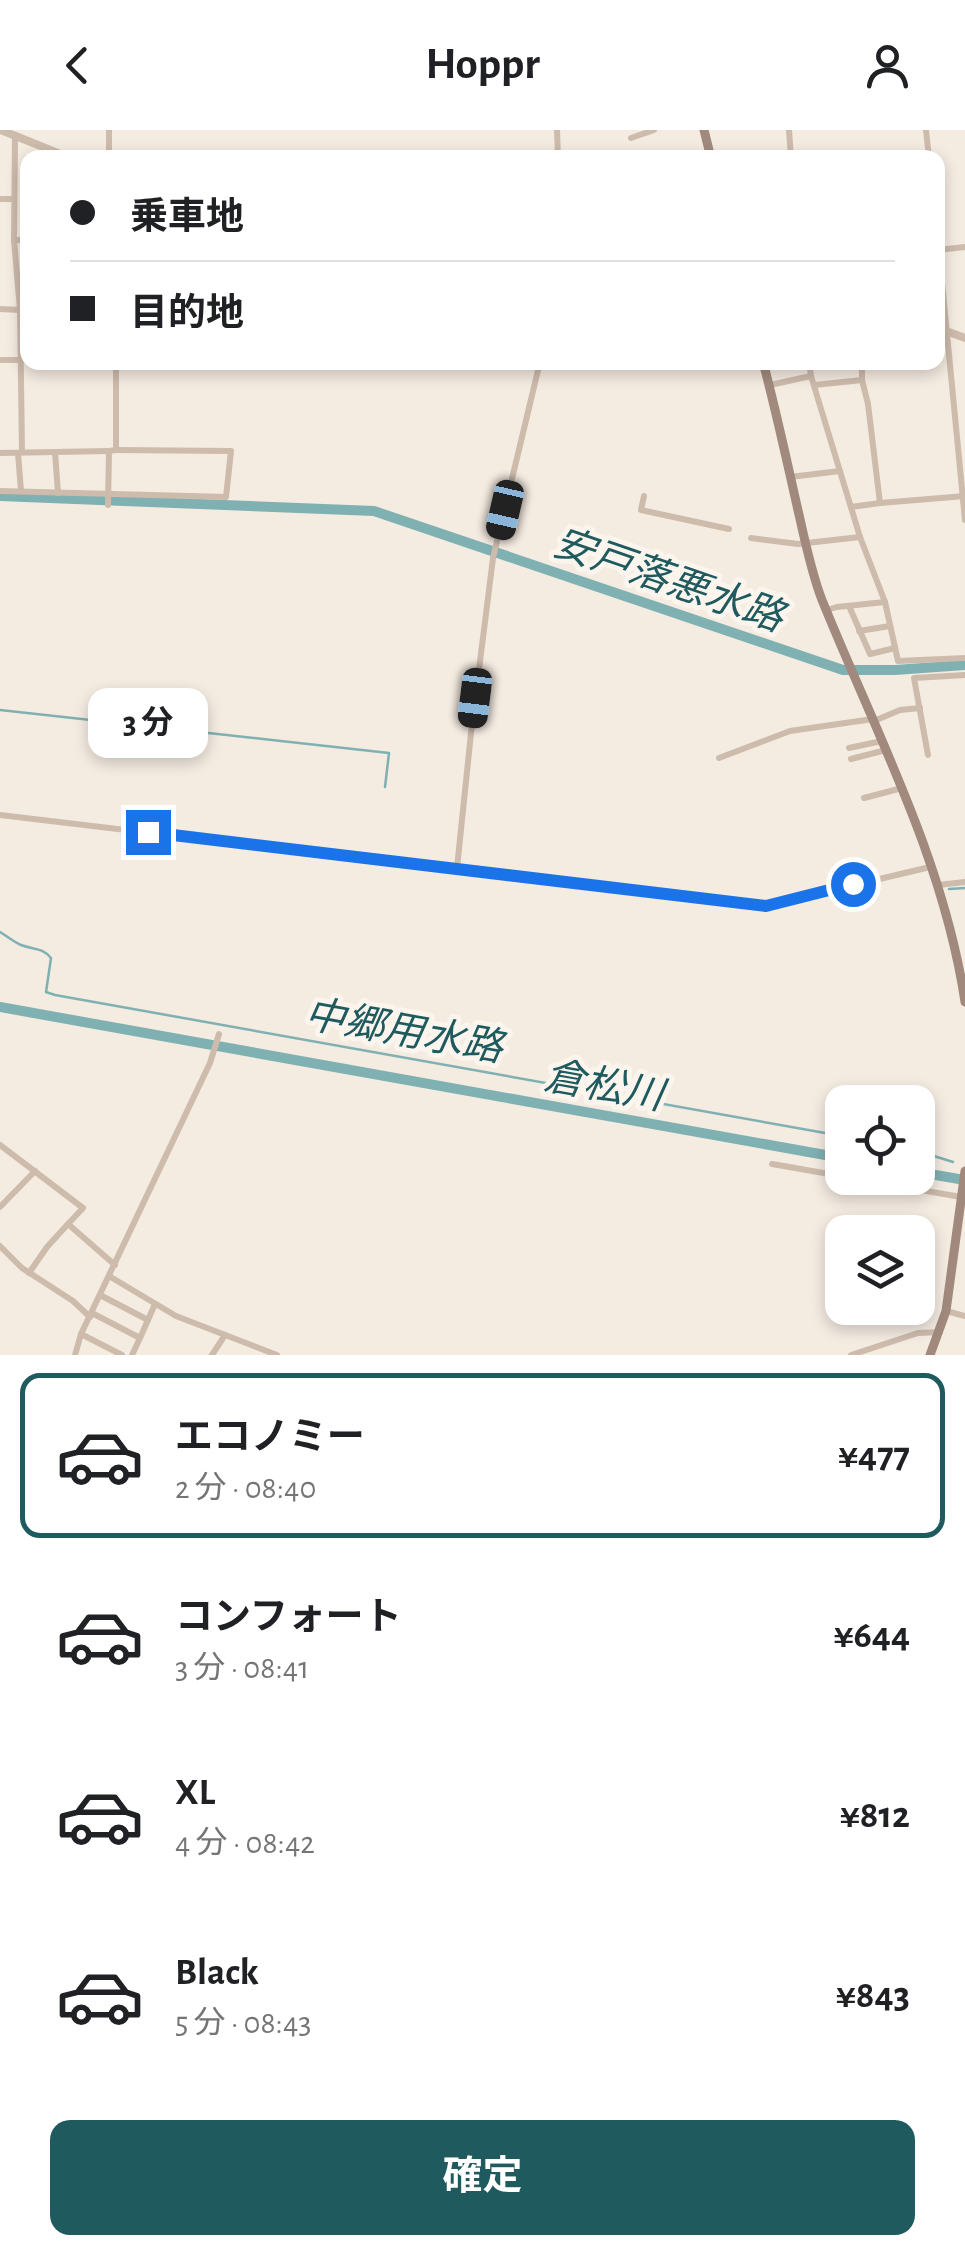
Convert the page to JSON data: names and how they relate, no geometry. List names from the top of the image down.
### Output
{
  "water": ["安戸落悪水路", "中郷用水路", "倉松川"],
  "page": {
    "header": "Hoppr",
    "banner": ["乗車地", "目的地"],
    "bubble": "3 分",
    "list": [
      {
        "name": "エコノミー",
        "note": "2 分 · 08:40",
        "value": "¥477"
      },
      {
        "name": "コンフォート",
        "note": "3 分 · 08:41",
        "value": "¥644"
      },
      {
        "name": "XL",
        "note": "4 分 · 08:42",
        "value": "¥812"
      },
      {
        "name": "Black",
        "note": "5 分 · 08:43",
        "value": "¥843"
      }
    ],
    "buttons": "確定"
  }
}
